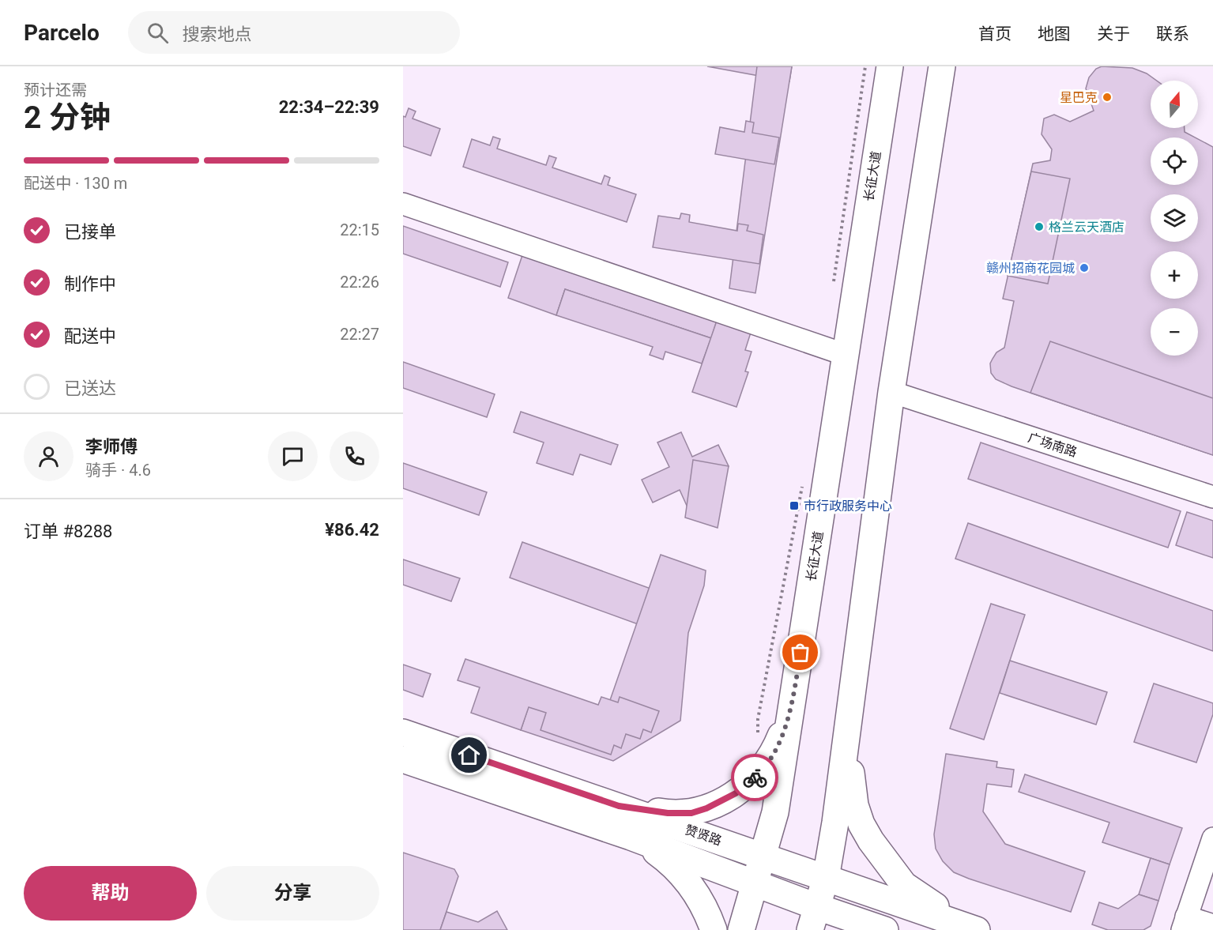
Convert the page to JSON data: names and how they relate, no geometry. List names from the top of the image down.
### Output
{
  "streets": {
    "main road": ["长征大道", "赞贤路"],
    "street": ["广场南路"]
  },
  "crossings": [
    ["长征大道", "赞贤路"]
  ],
  "places": {
    "other": ["星巴克", "格兰云天酒店", "赣州招商花园城"],
    "transit": ["市行政服务中心"]
  },
  "north": "top",
  "page": {
    "header": "Parcelo",
    "search": "搜索地点",
    "nav": [
      "首页",
      "地图",
      "关于",
      "联系"
    ],
    "heading": ["2 分钟", "预计还需", "22:34–22:39"],
    "panel": [
      "李师傅",
      "骑手 · 4.6",
      "订单 #8288",
      "¥86.42"
    ],
    "map_buttons": ["+", "−"],
    "bar": "配送中 · 130 m",
    "list": [
      ["已接单", "22:15"],
      ["制作中", "22:26"],
      ["配送中", "22:27"],
      "已送达"
    ],
    "buttons": ["帮助", "分享"]
  }
}
